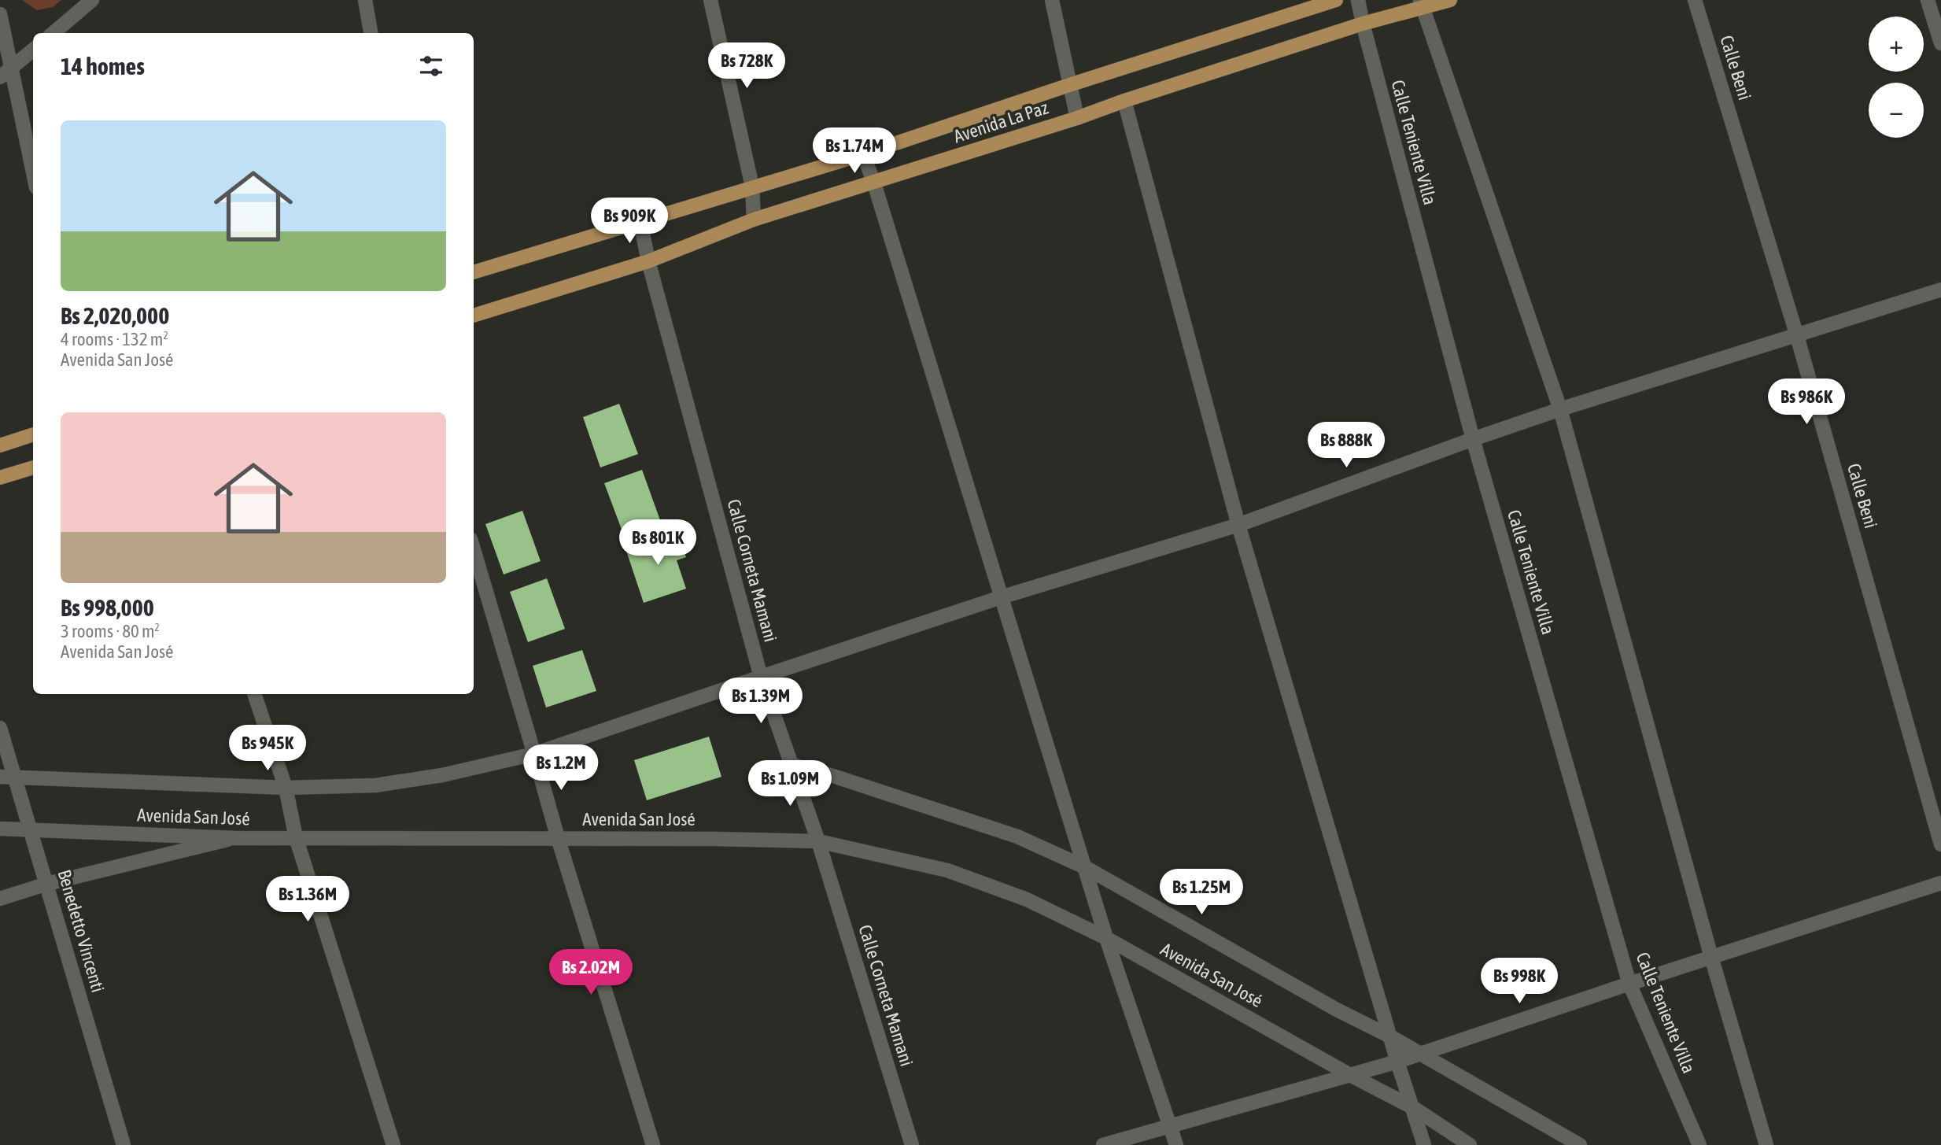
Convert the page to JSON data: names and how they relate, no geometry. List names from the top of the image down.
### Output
{
  "streets": {
    "main road": ["Avenida La Paz"],
    "street": [
      "Calle Beni",
      "Calle Teniente Villa",
      "Calle Corneta Mamani",
      "Avenida San José",
      "Benedetto Vincenti"
    ]
  },
  "crossings": [
    ["Calle Beni", "Avenida San José"],
    ["Avenida La Paz", "Calle Teniente Villa"],
    ["Avenida La Paz", "Calle Corneta Mamani"],
    ["Calle Teniente Villa", "Avenida San José"],
    ["Calle Corneta Mamani", "Avenida San José"],
    ["Avenida San José", "Benedetto Vincenti"]
  ],
  "page": {
    "map_buttons": ["+", "−"],
    "heading": "14 homes",
    "price": [
      "Bs 728K",
      "Bs 1.74M",
      "Bs 909K",
      "Bs 986K",
      "Bs 888K",
      "Bs 801K",
      "Bs 1.39M",
      "Bs 945K",
      "Bs 1.2M",
      "Bs 1.09M",
      "Bs 1.25M",
      "Bs 1.36M",
      "Bs 2.02M",
      "Bs 998K"
    ],
    "list": [
      {
        "name": "Bs 2,020,000",
        "note": "4 rooms · 132 m² · Avenida San José"
      },
      {
        "name": "Bs 998,000",
        "note": "3 rooms · 80 m² · Avenida San José"
      }
    ]
  }
}
